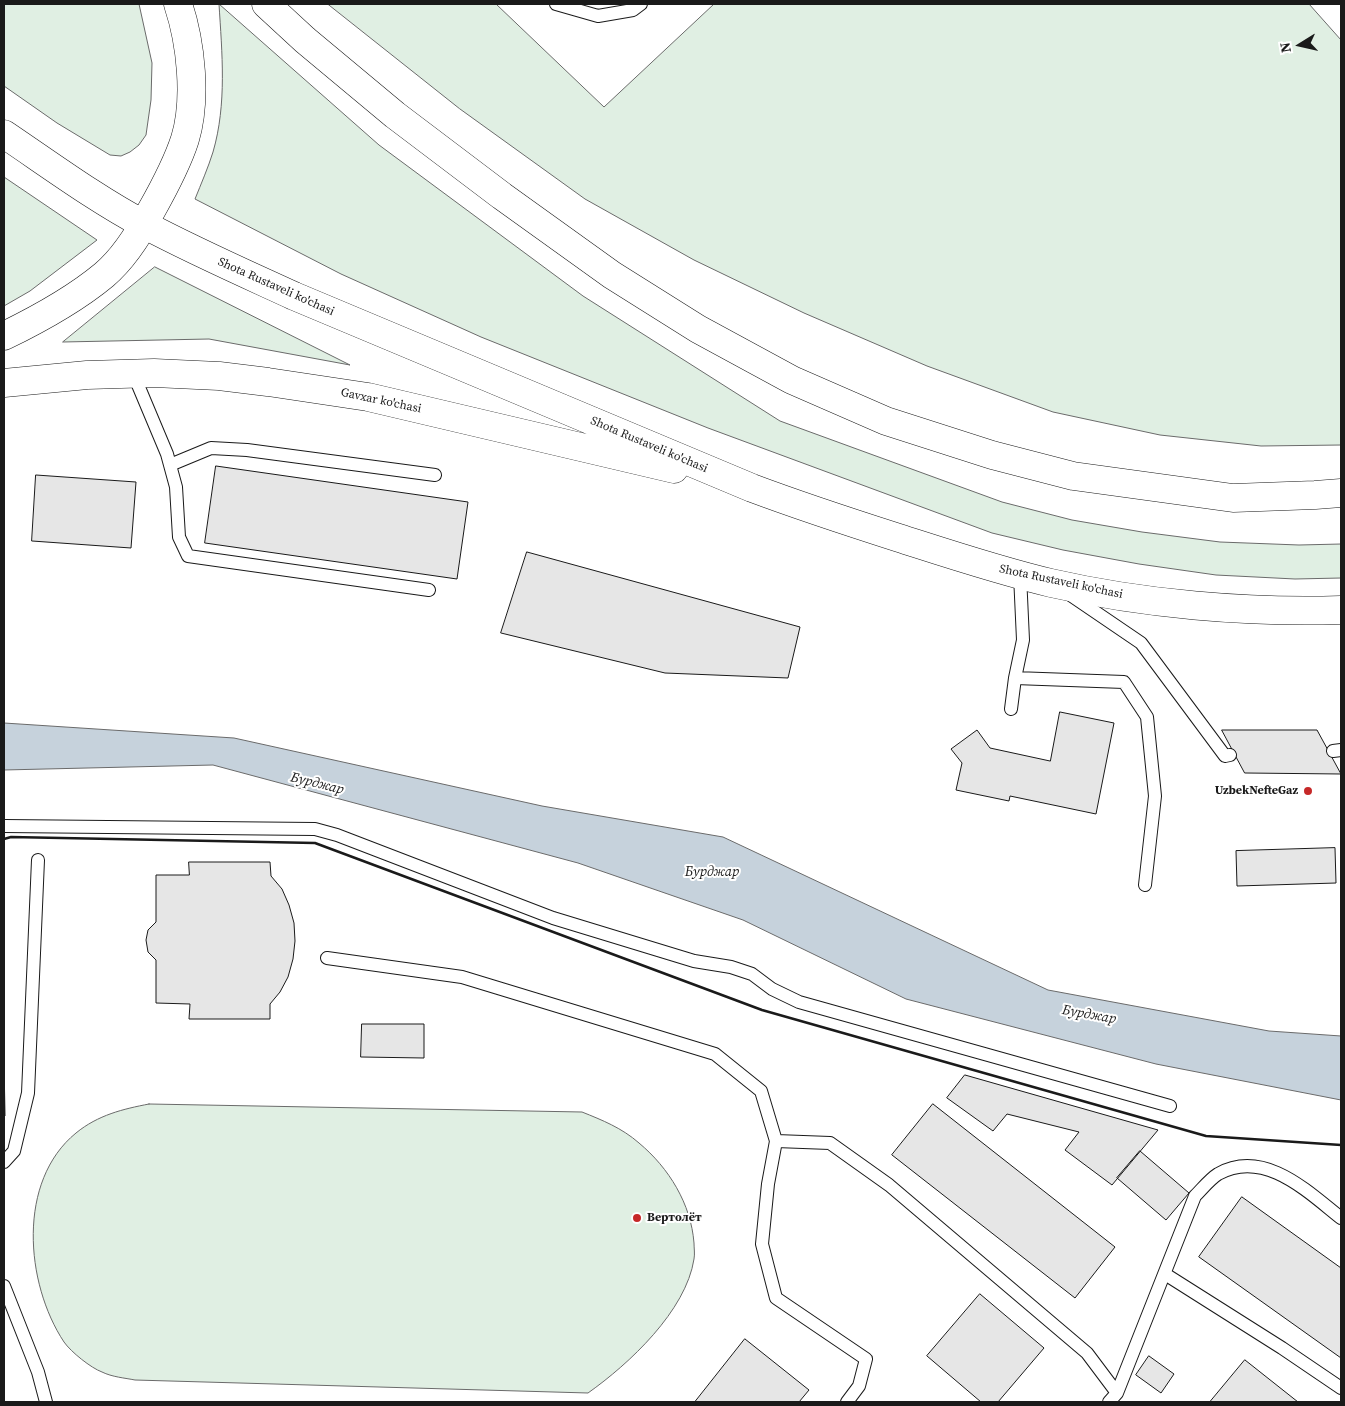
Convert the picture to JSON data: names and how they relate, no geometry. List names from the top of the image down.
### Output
{
  "streets": {
    "main road": ["Shota Rustaveli ko'chasi", "Gavxar ko'chasi"]
  },
  "crossings": [
    ["Shota Rustaveli ko'chasi", "Gavxar ko'chasi"]
  ],
  "water": ["Бурджар"],
  "places": ["UzbekNefteGaz", "Вертолёт"],
  "north": "left"
}
